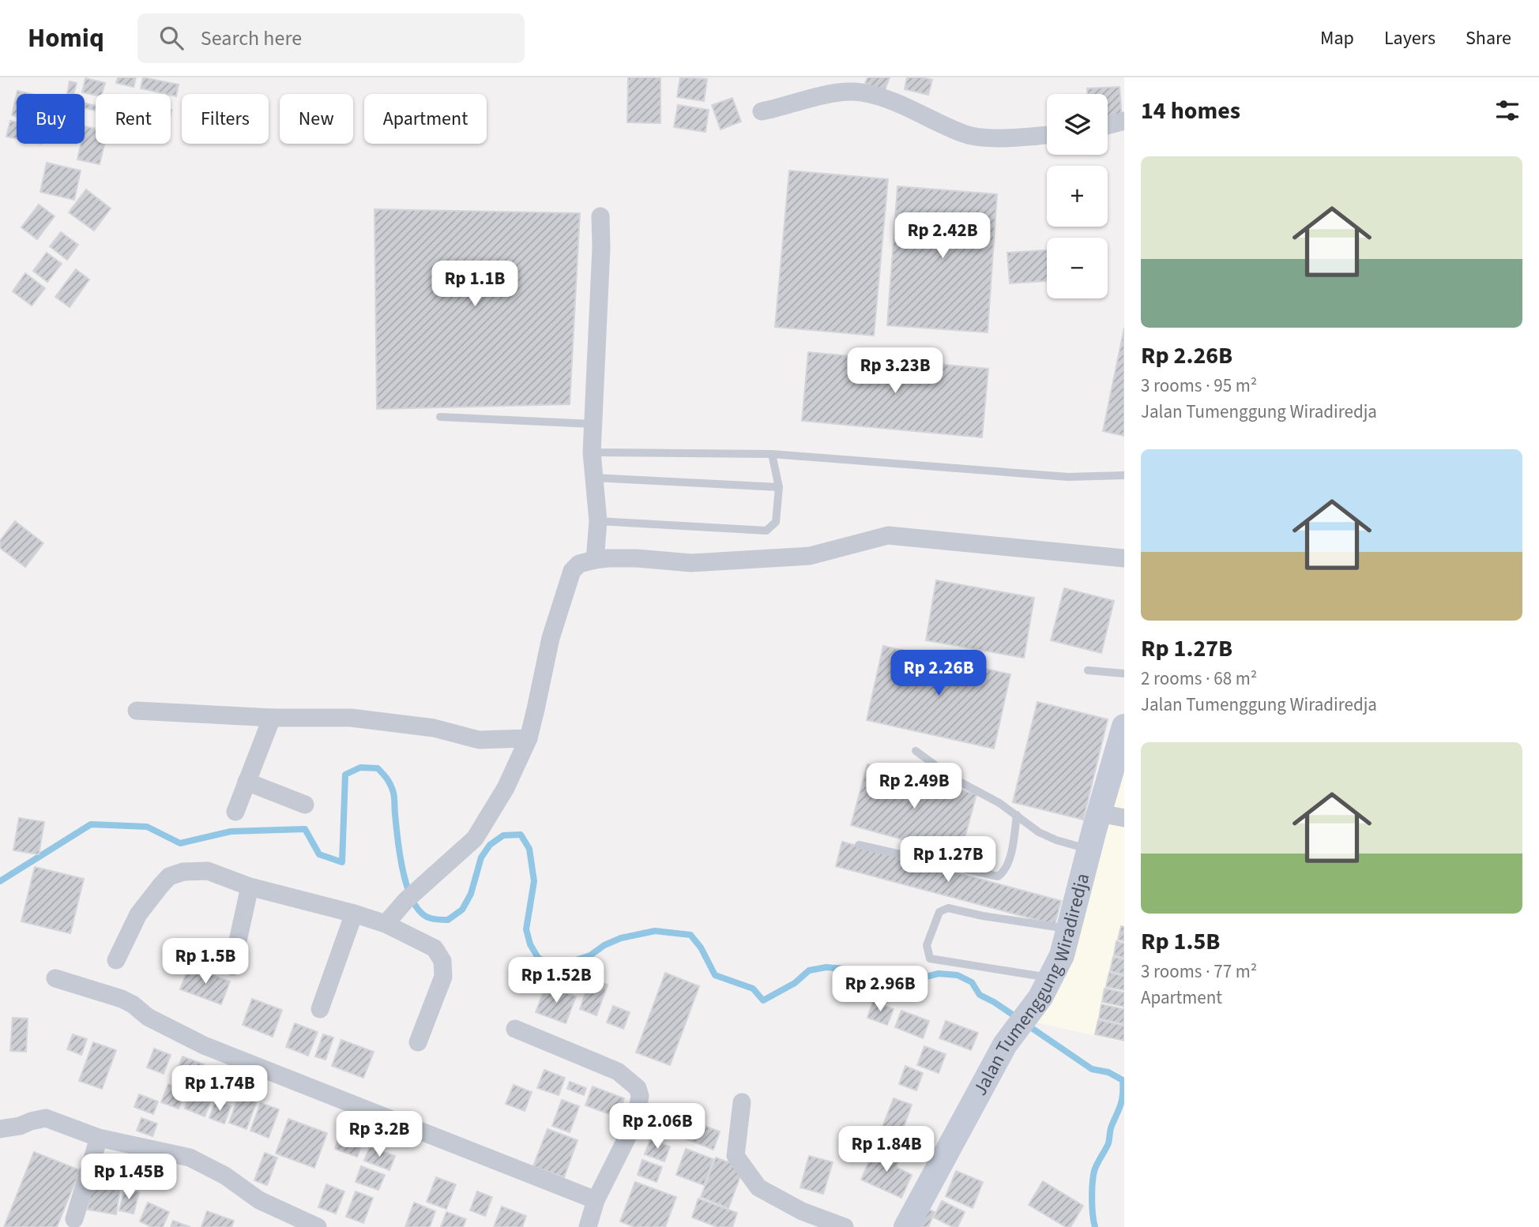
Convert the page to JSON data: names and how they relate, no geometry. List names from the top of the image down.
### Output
{
  "streets": {
    "street": ["Jalan Tumenggung Wiradiredja"]
  },
  "page": {
    "header": "Homiq",
    "search": "Search here",
    "nav": ["Map", "Layers", "Share"],
    "heading": "14 homes",
    "map_buttons": ["+", "−"],
    "chip": [
      "Buy",
      "Rent",
      "Filters",
      "New",
      "Apartment"
    ],
    "list": [
      {
        "name": "Rp 2.26B",
        "note": "3 rooms · 95 m² · Jalan Tumenggung Wiradiredja"
      },
      {
        "name": "Rp 1.27B",
        "note": "2 rooms · 68 m² · Jalan Tumenggung Wiradiredja"
      },
      {
        "name": "Rp 1.5B",
        "note": "3 rooms · 77 m² · Apartment"
      }
    ],
    "price": [
      "Rp 2.42B",
      "Rp 1.1B",
      "Rp 3.23B",
      "Rp 2.26B",
      "Rp 2.49B",
      "Rp 1.27B",
      "Rp 1.5B",
      "Rp 1.52B",
      "Rp 2.96B",
      "Rp 1.74B",
      "Rp 2.06B",
      "Rp 3.2B",
      "Rp 1.84B",
      "Rp 1.45B"
    ]
  }
}
